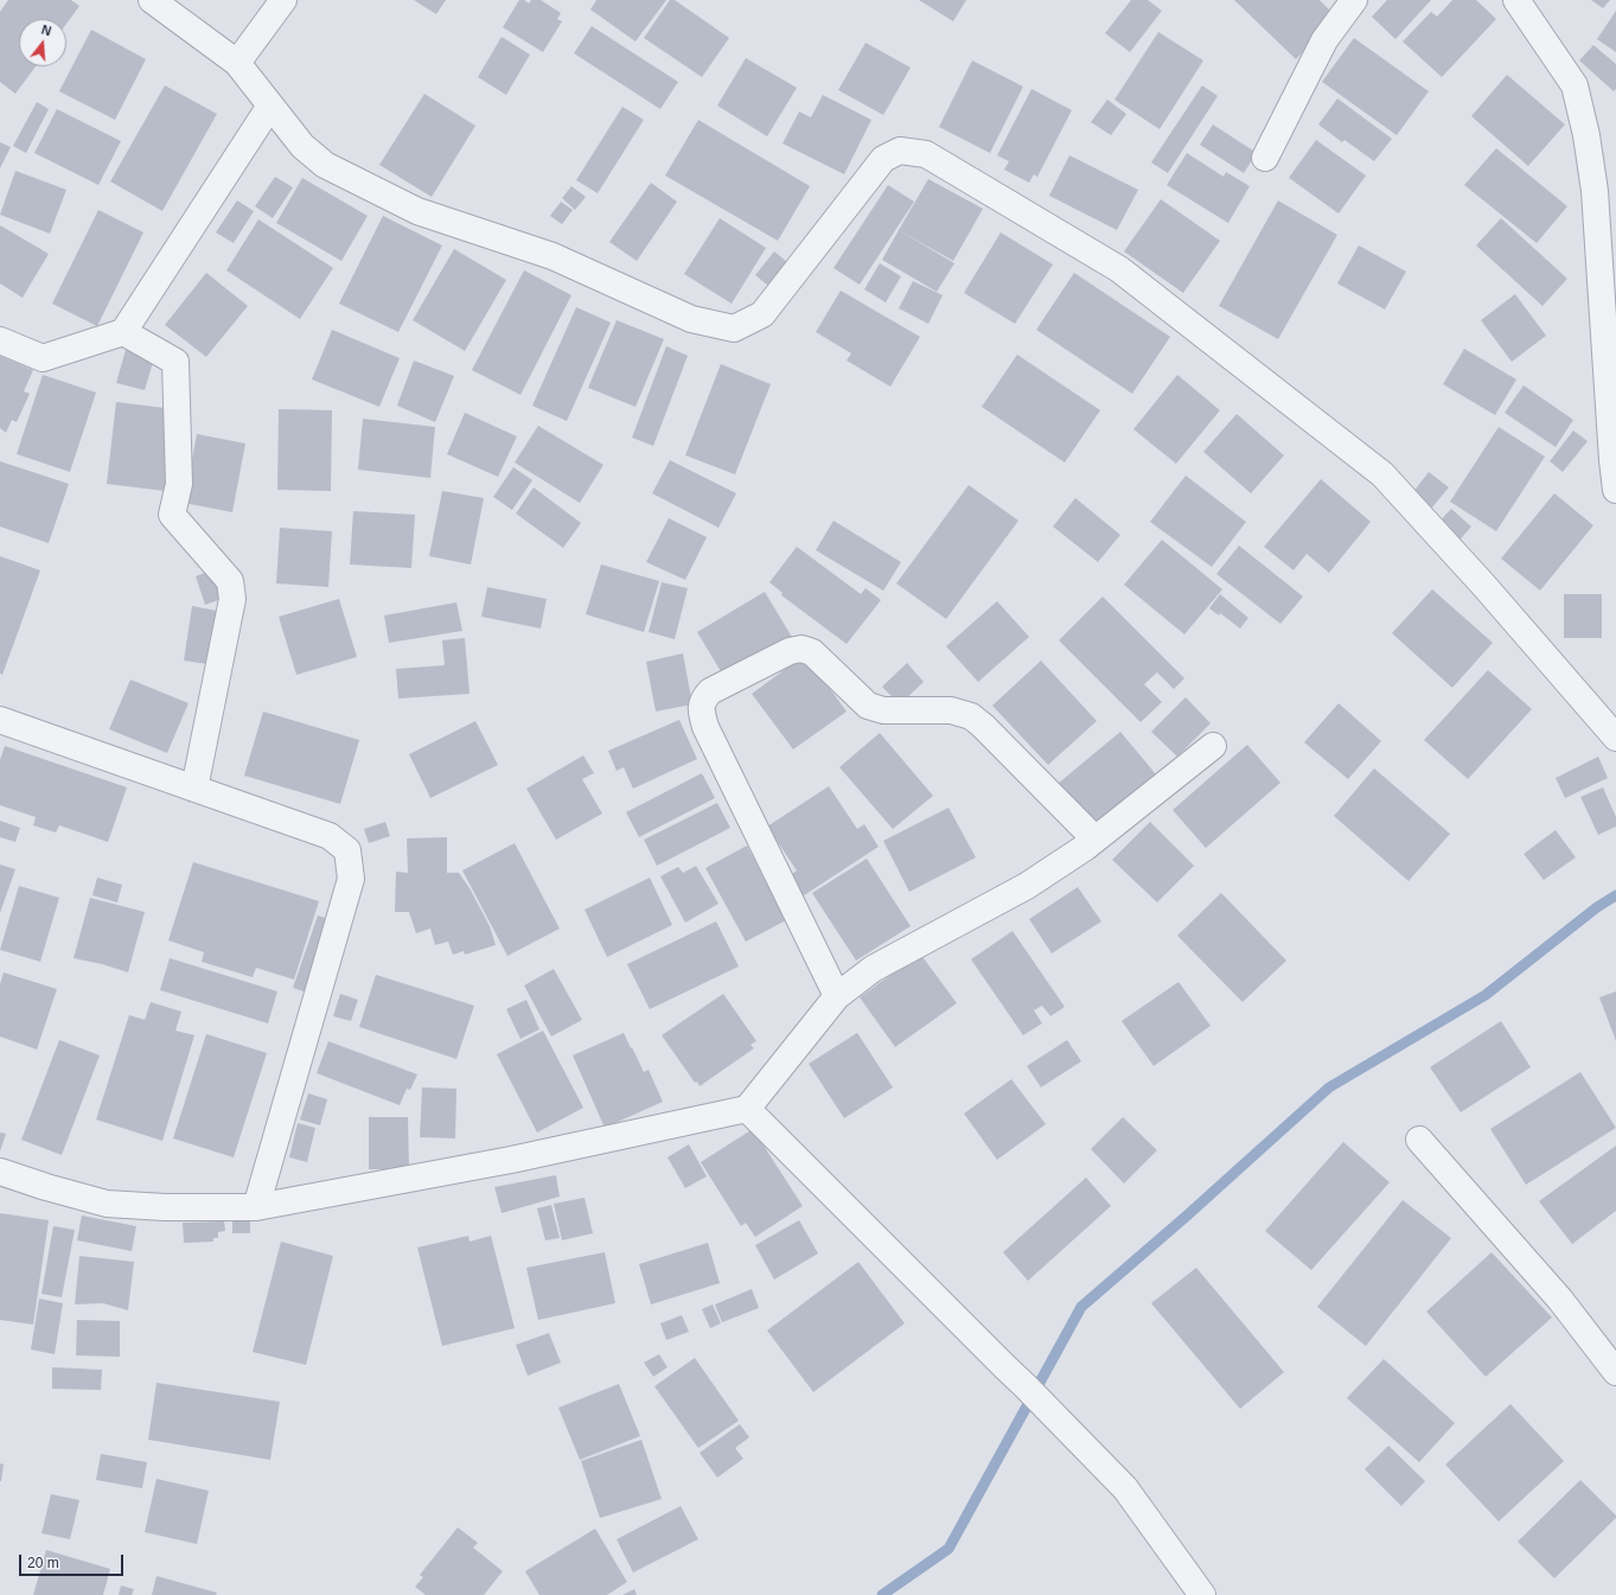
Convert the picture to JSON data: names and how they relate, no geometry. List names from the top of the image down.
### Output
{
  "scale_bar": "20 m",
  "north": "top"
}
